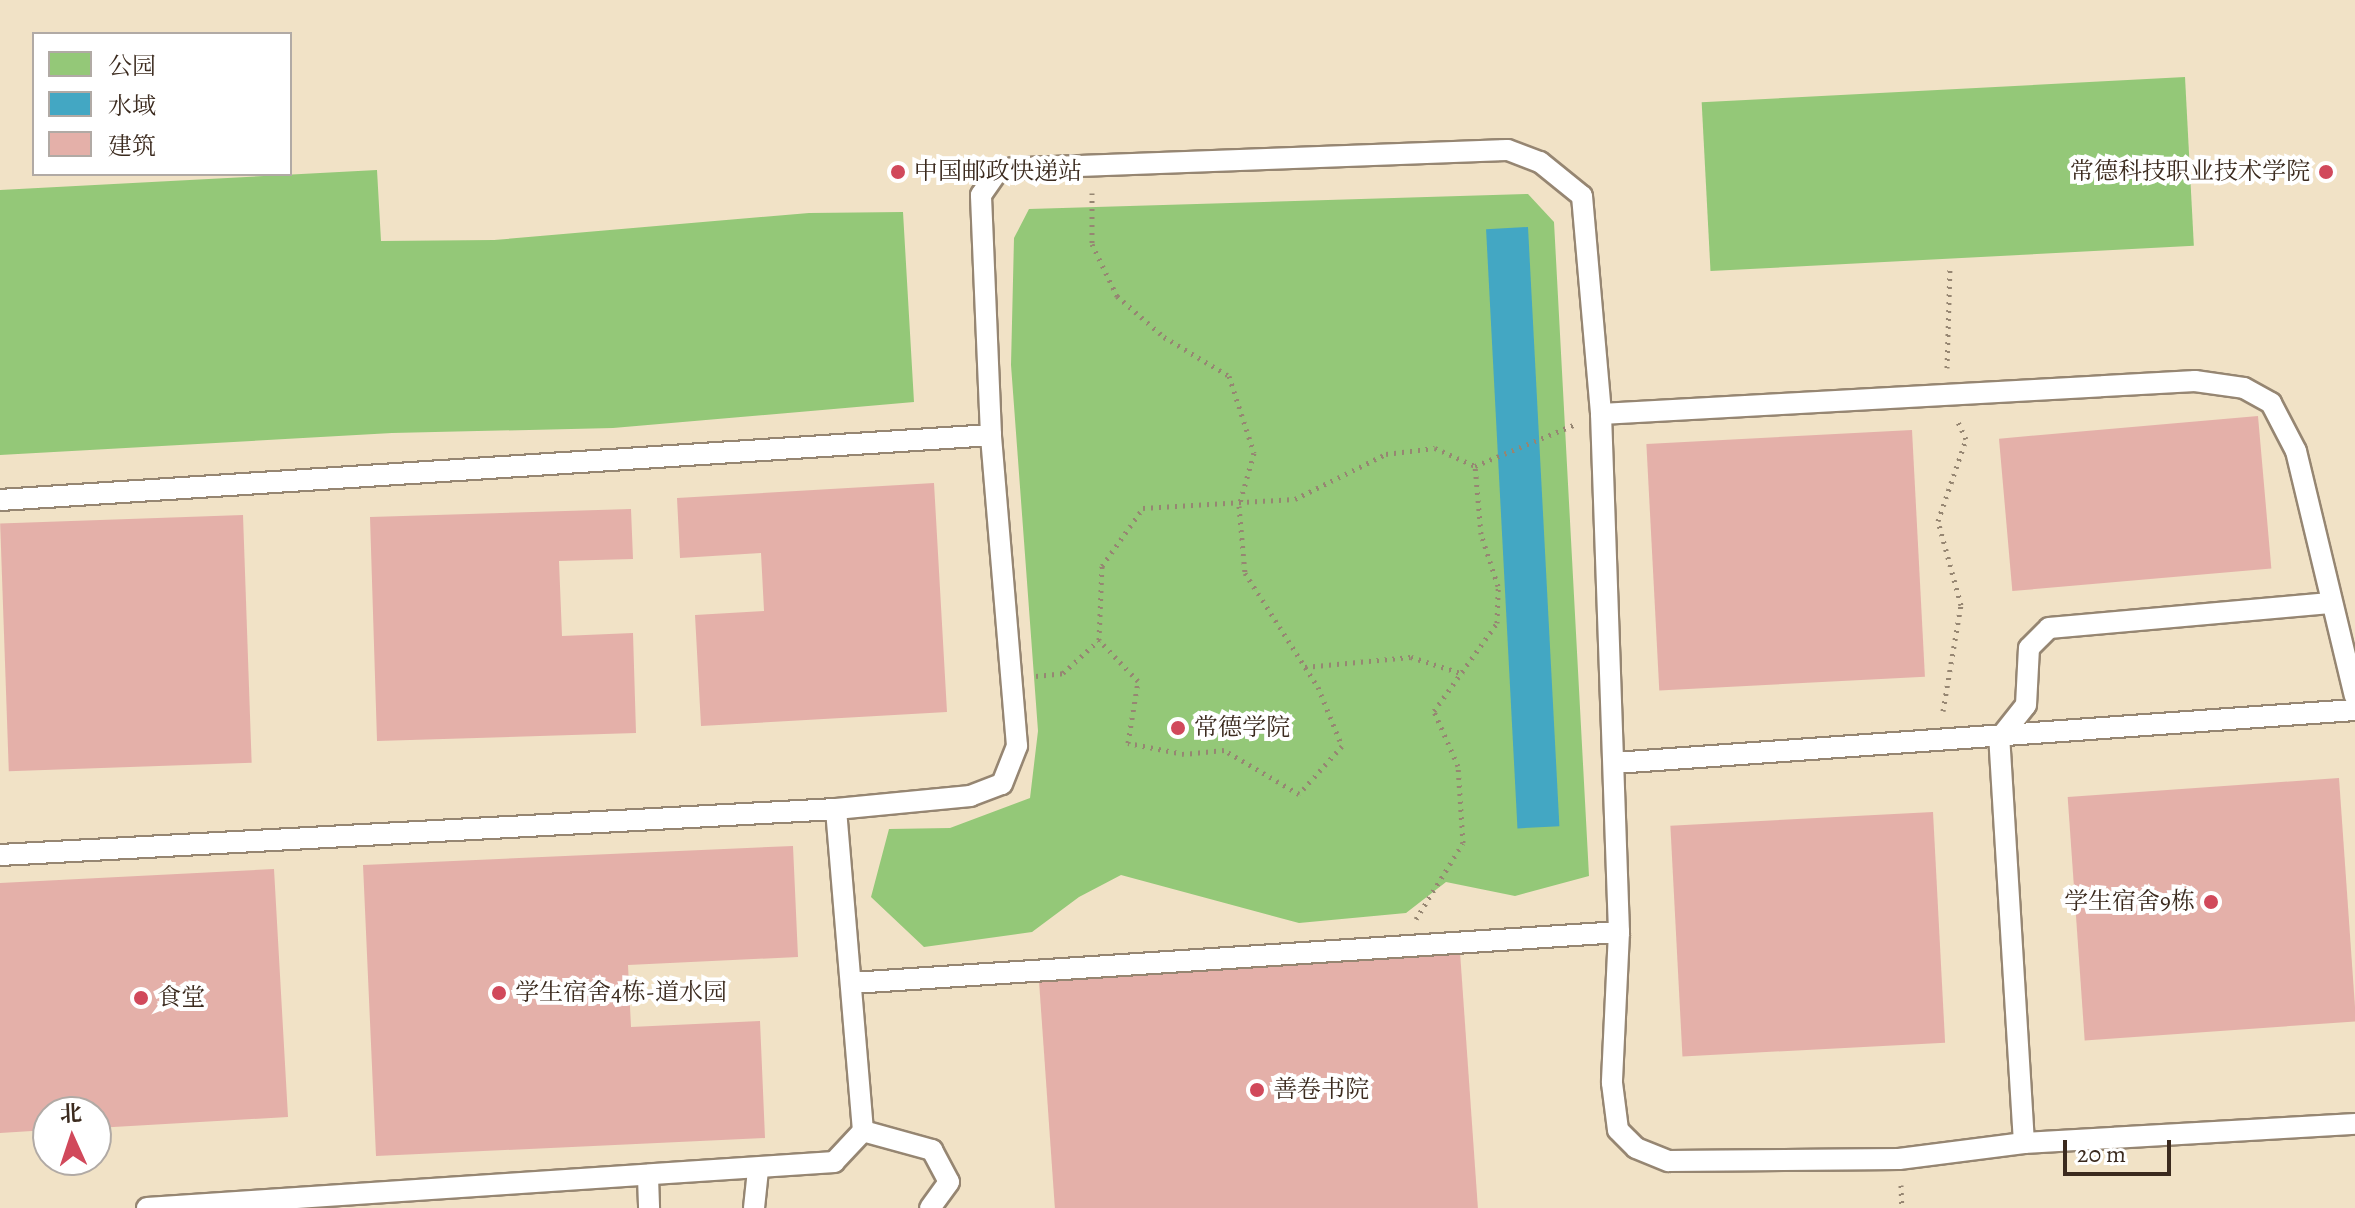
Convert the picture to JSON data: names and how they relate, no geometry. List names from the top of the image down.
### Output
{
  "places": [
    "中国邮政快递站",
    "常德科技职业技术学院",
    "常德学院",
    "学生宿舍9栋",
    "学生宿舍4栋-道水园",
    "食堂",
    "善卷书院"
  ],
  "legend": ["公园", "水域", "建筑"],
  "scale_bar": "20 m",
  "north": "top"
}
